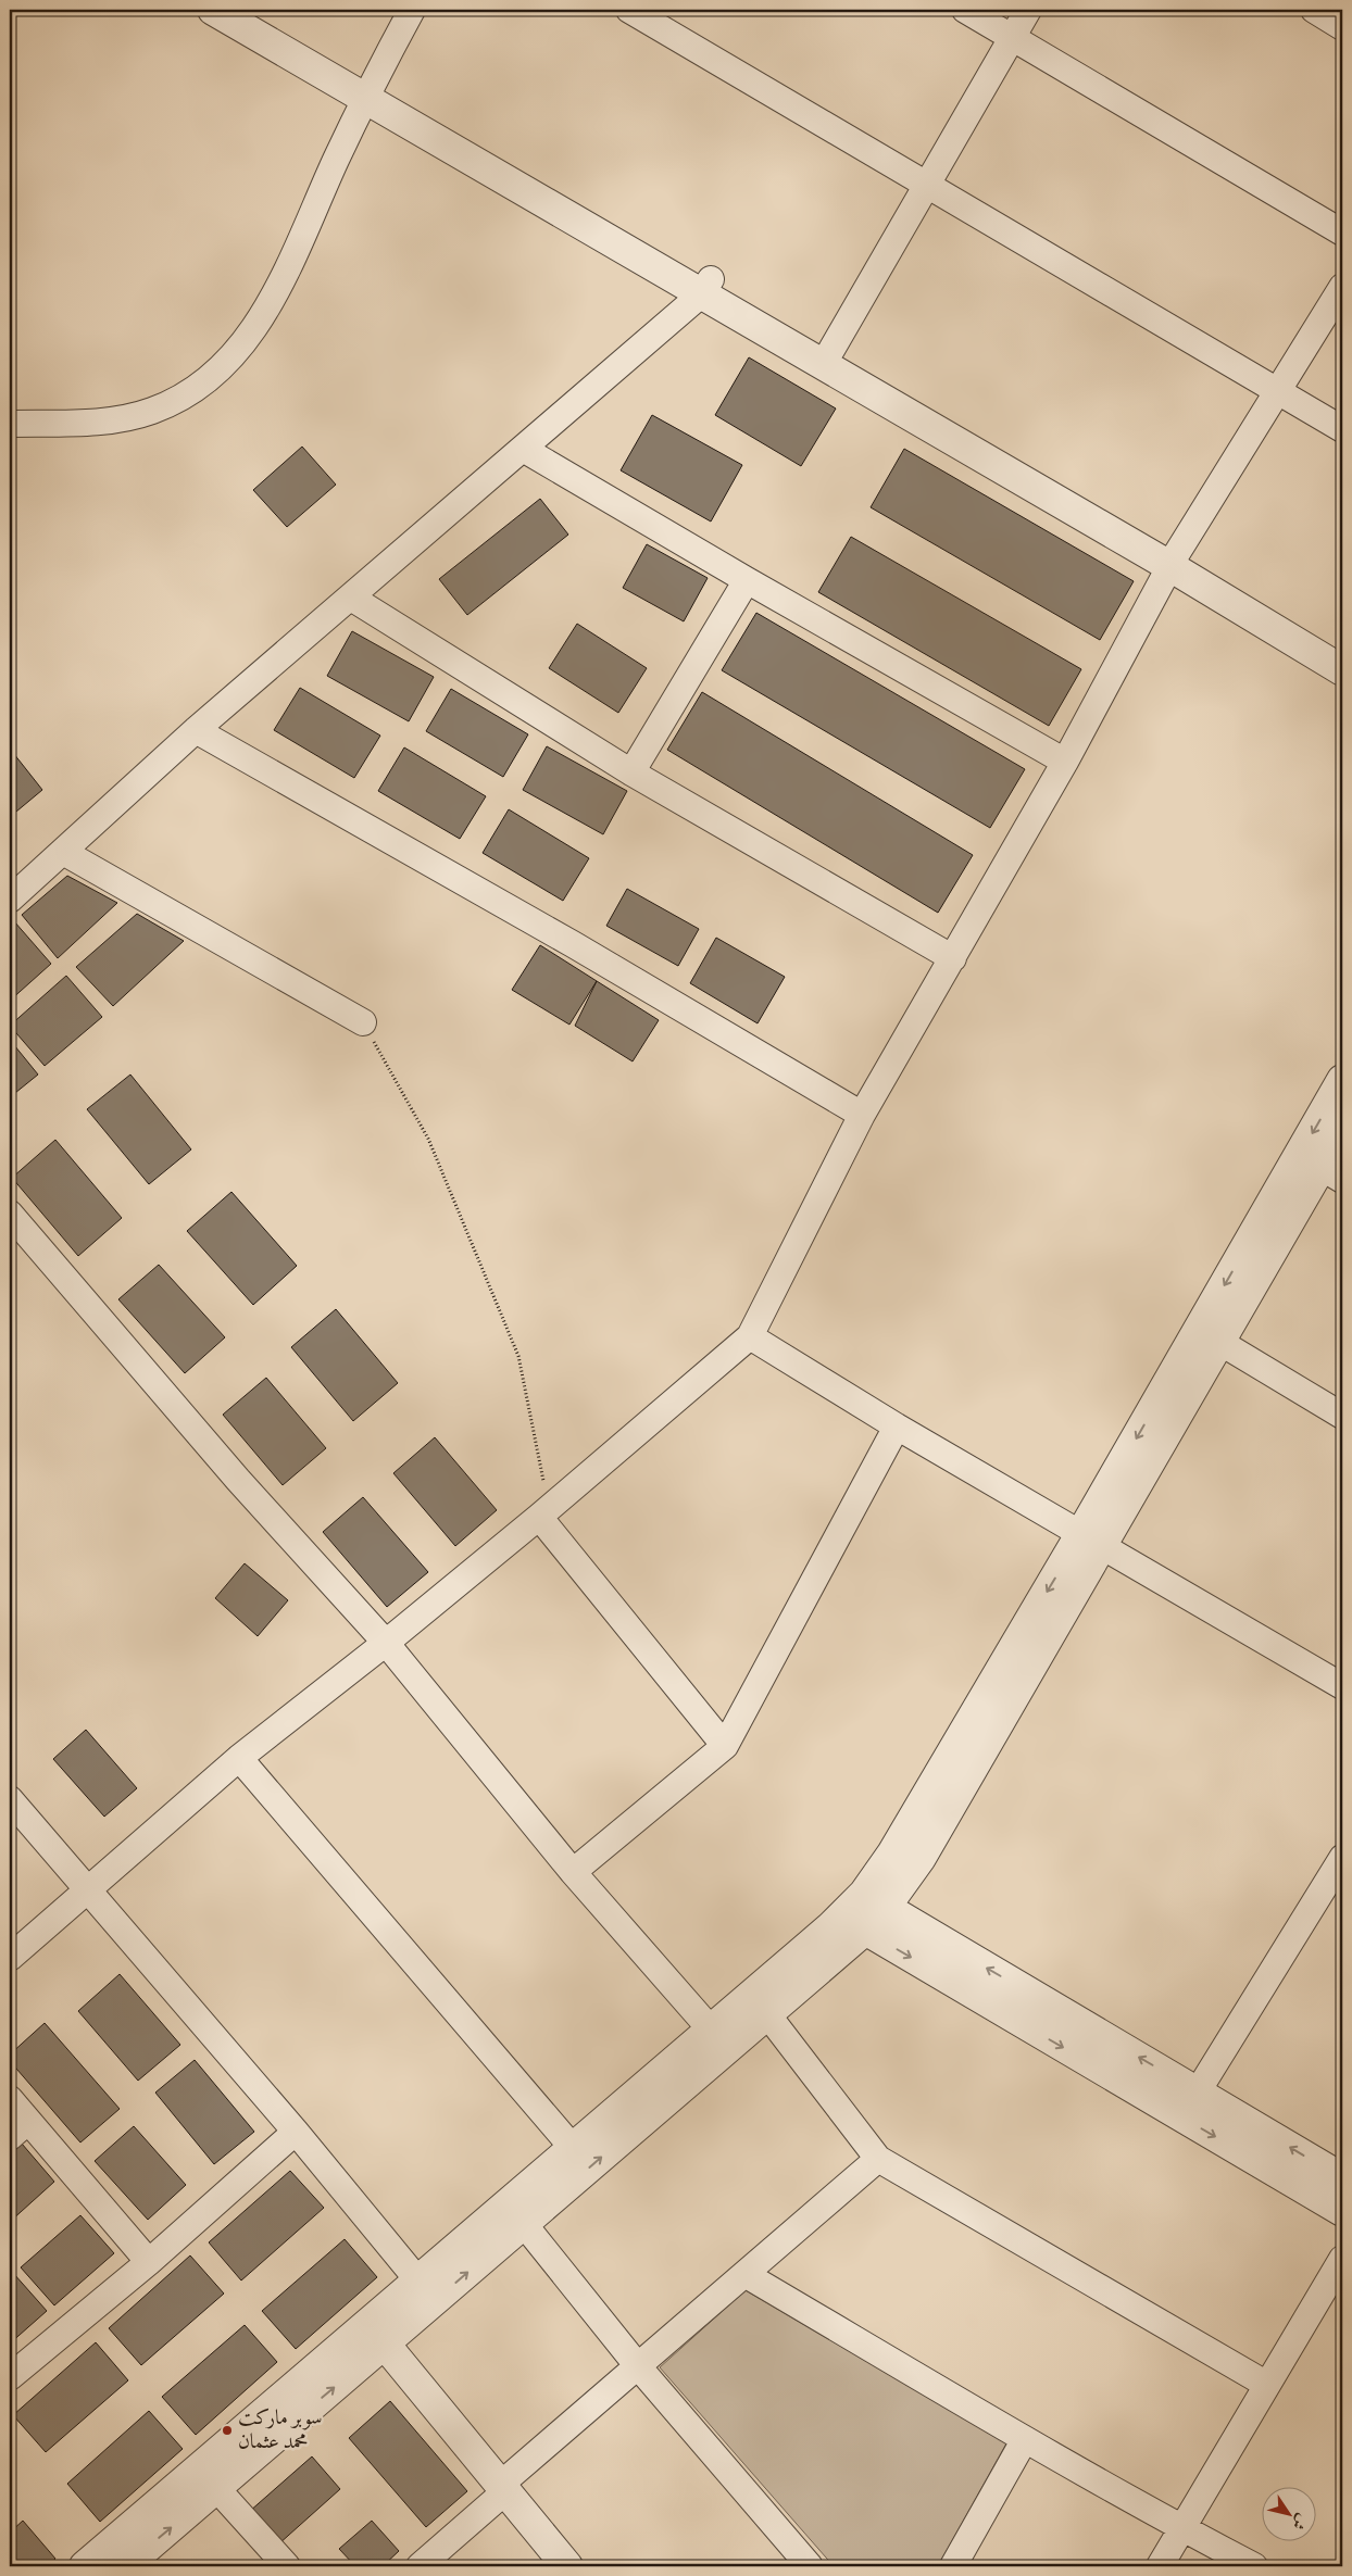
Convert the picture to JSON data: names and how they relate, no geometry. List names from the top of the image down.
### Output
{
  "places": ["سوبر ماركت محمد عثمان"],
  "north": "bottom right"
}
